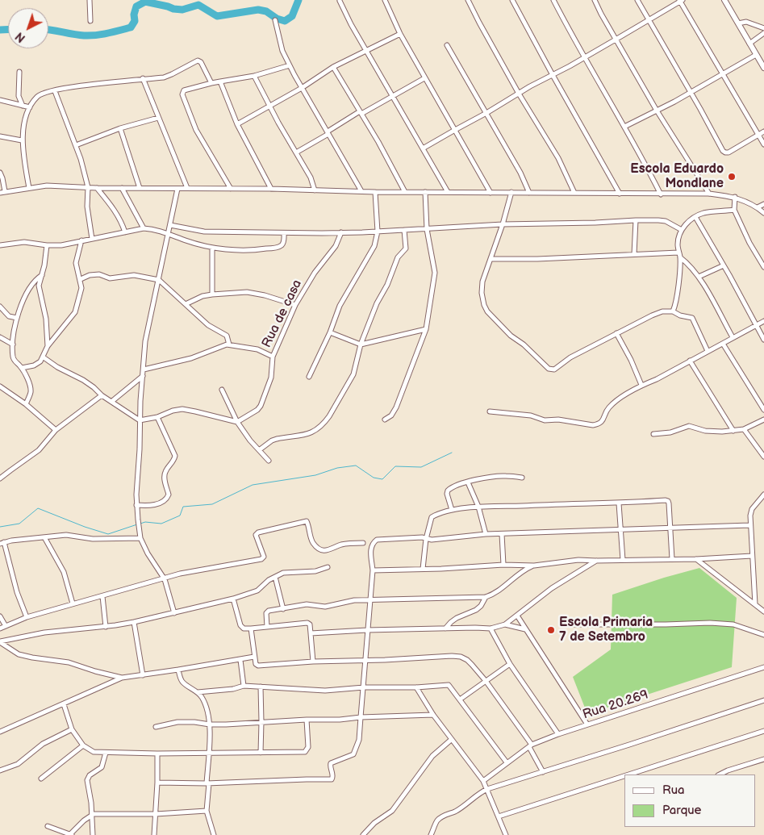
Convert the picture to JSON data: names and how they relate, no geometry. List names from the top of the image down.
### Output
{
  "streets": {
    "street": ["Rua de casa", "Rua 20.269"]
  },
  "places": ["Escola Eduardo Mondlane", "Escola Primaria 7 de Setembro"],
  "legend": ["Rua", "Parque"],
  "north": "bottom left"
}
